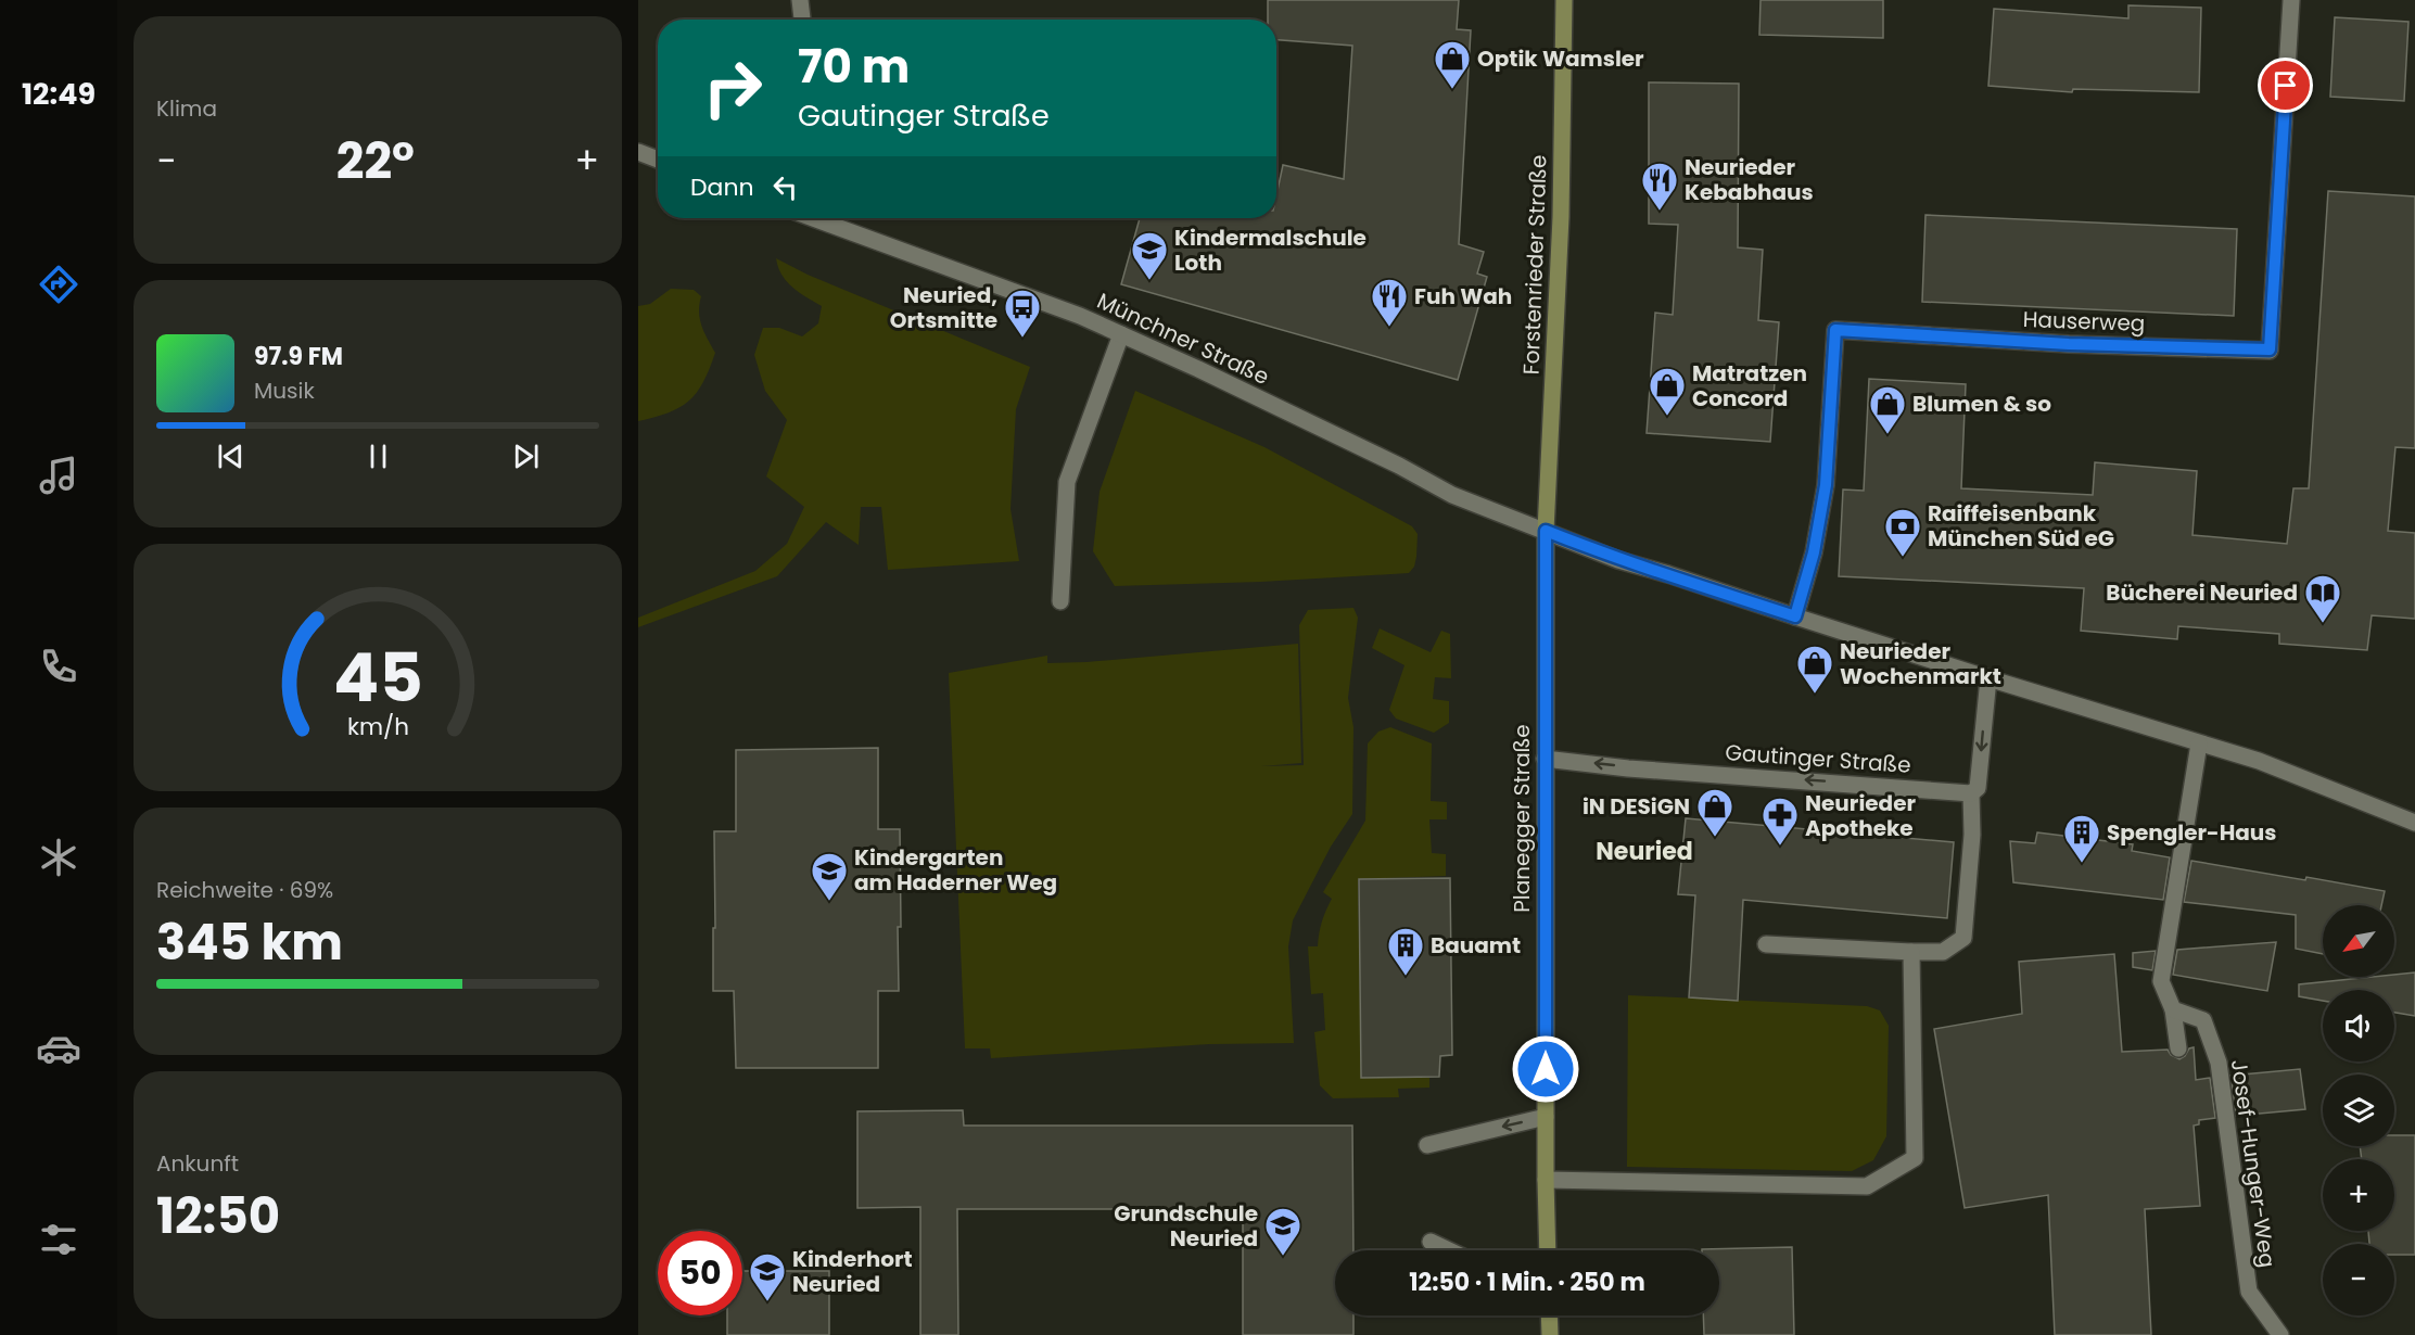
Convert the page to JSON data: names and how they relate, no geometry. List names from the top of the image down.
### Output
{
  "streets": {
    "main road": ["Forstenrieder Straße", "Planegger Straße"],
    "street": [
      "Hauserweg",
      "Münchner Straße",
      "Gautinger Straße",
      "Josef-Hunger-Weg"
    ]
  },
  "crossings": [
    ["Forstenrieder Straße", "Münchner Straße"],
    ["Forstenrieder Straße", "Planegger Straße"],
    ["Münchner Straße", "Planegger Straße"],
    ["Gautinger Straße", "Planegger Straße"]
  ],
  "one_way": ["Gautinger Straße"],
  "districts": ["Neuried"],
  "places": {
    "shop": [
      "Optik Wamsler",
      "Matratzen Concord",
      "Blumen & so",
      "Neurieder Wochenmarkt",
      "iN DESiGN"
    ],
    "restaurant": ["Neurieder Kebabhaus", "Fuh Wah"],
    "school or university": [
      "Kindermalschule Loth",
      "Kindergarten am Haderner Weg",
      "Grundschule Neuried",
      "Kinderhort Neuried"
    ],
    "bus stop": ["Neuried, Ortsmitte"],
    "bank": ["Raiffeisenbank München Süd eG"],
    "library": ["Bücherei Neuried"],
    "pharmacy": ["Neurieder Apotheke"],
    "building": ["Spengler-Haus", "Bauamt"]
  },
  "north": "bottom left",
  "page": {
    "tabs": "12:49",
    "tile": [
      "Klima",
      ["Reichweite · 69%", "345 km"],
      ["Ankunft", "12:50"]
    ],
    "turn": ["70 m", "Gautinger Straße"],
    "heat": ["−", "22°", "+"],
    "then": "Dann",
    "song": ["97.9 FM", "Musik"],
    "map_buttons": ["+", "−"],
    "limit": "50",
    "trip": "12:50 · 1 Min. · 250 m",
    "gauge": ["45", "km/h"]
  }
}
